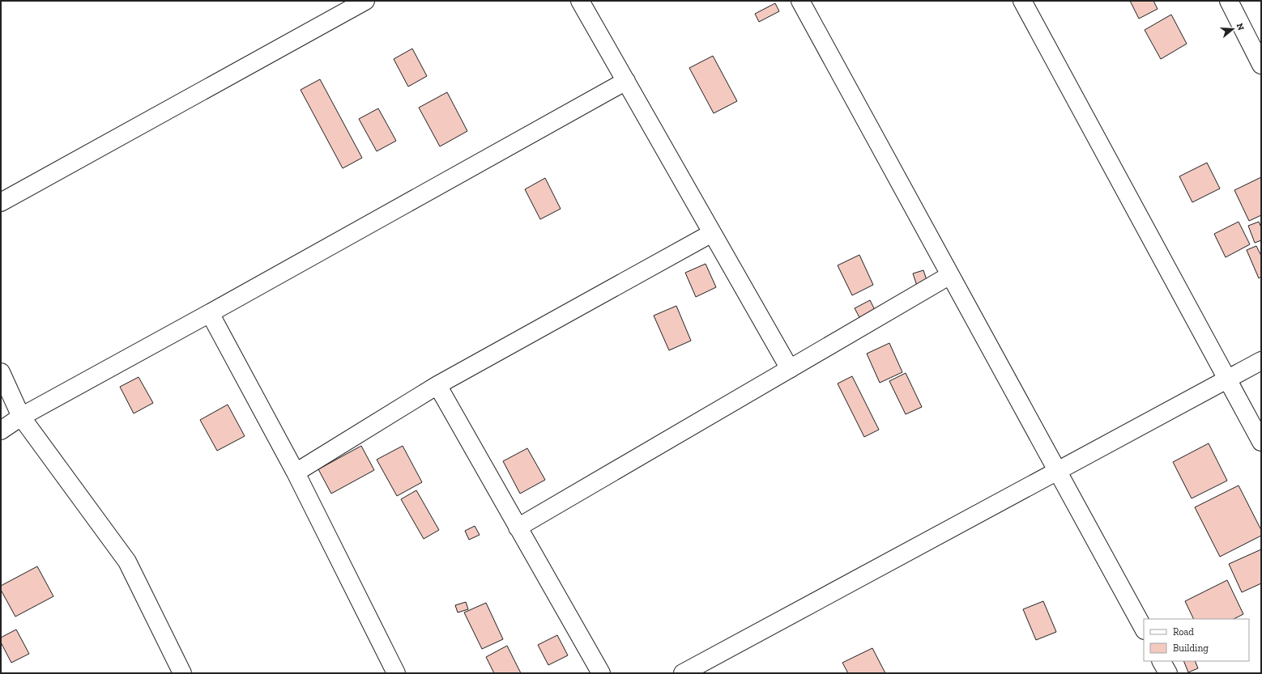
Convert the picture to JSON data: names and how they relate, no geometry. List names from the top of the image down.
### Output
{
  "legend": ["Road", "Building"],
  "north": "right"
}
